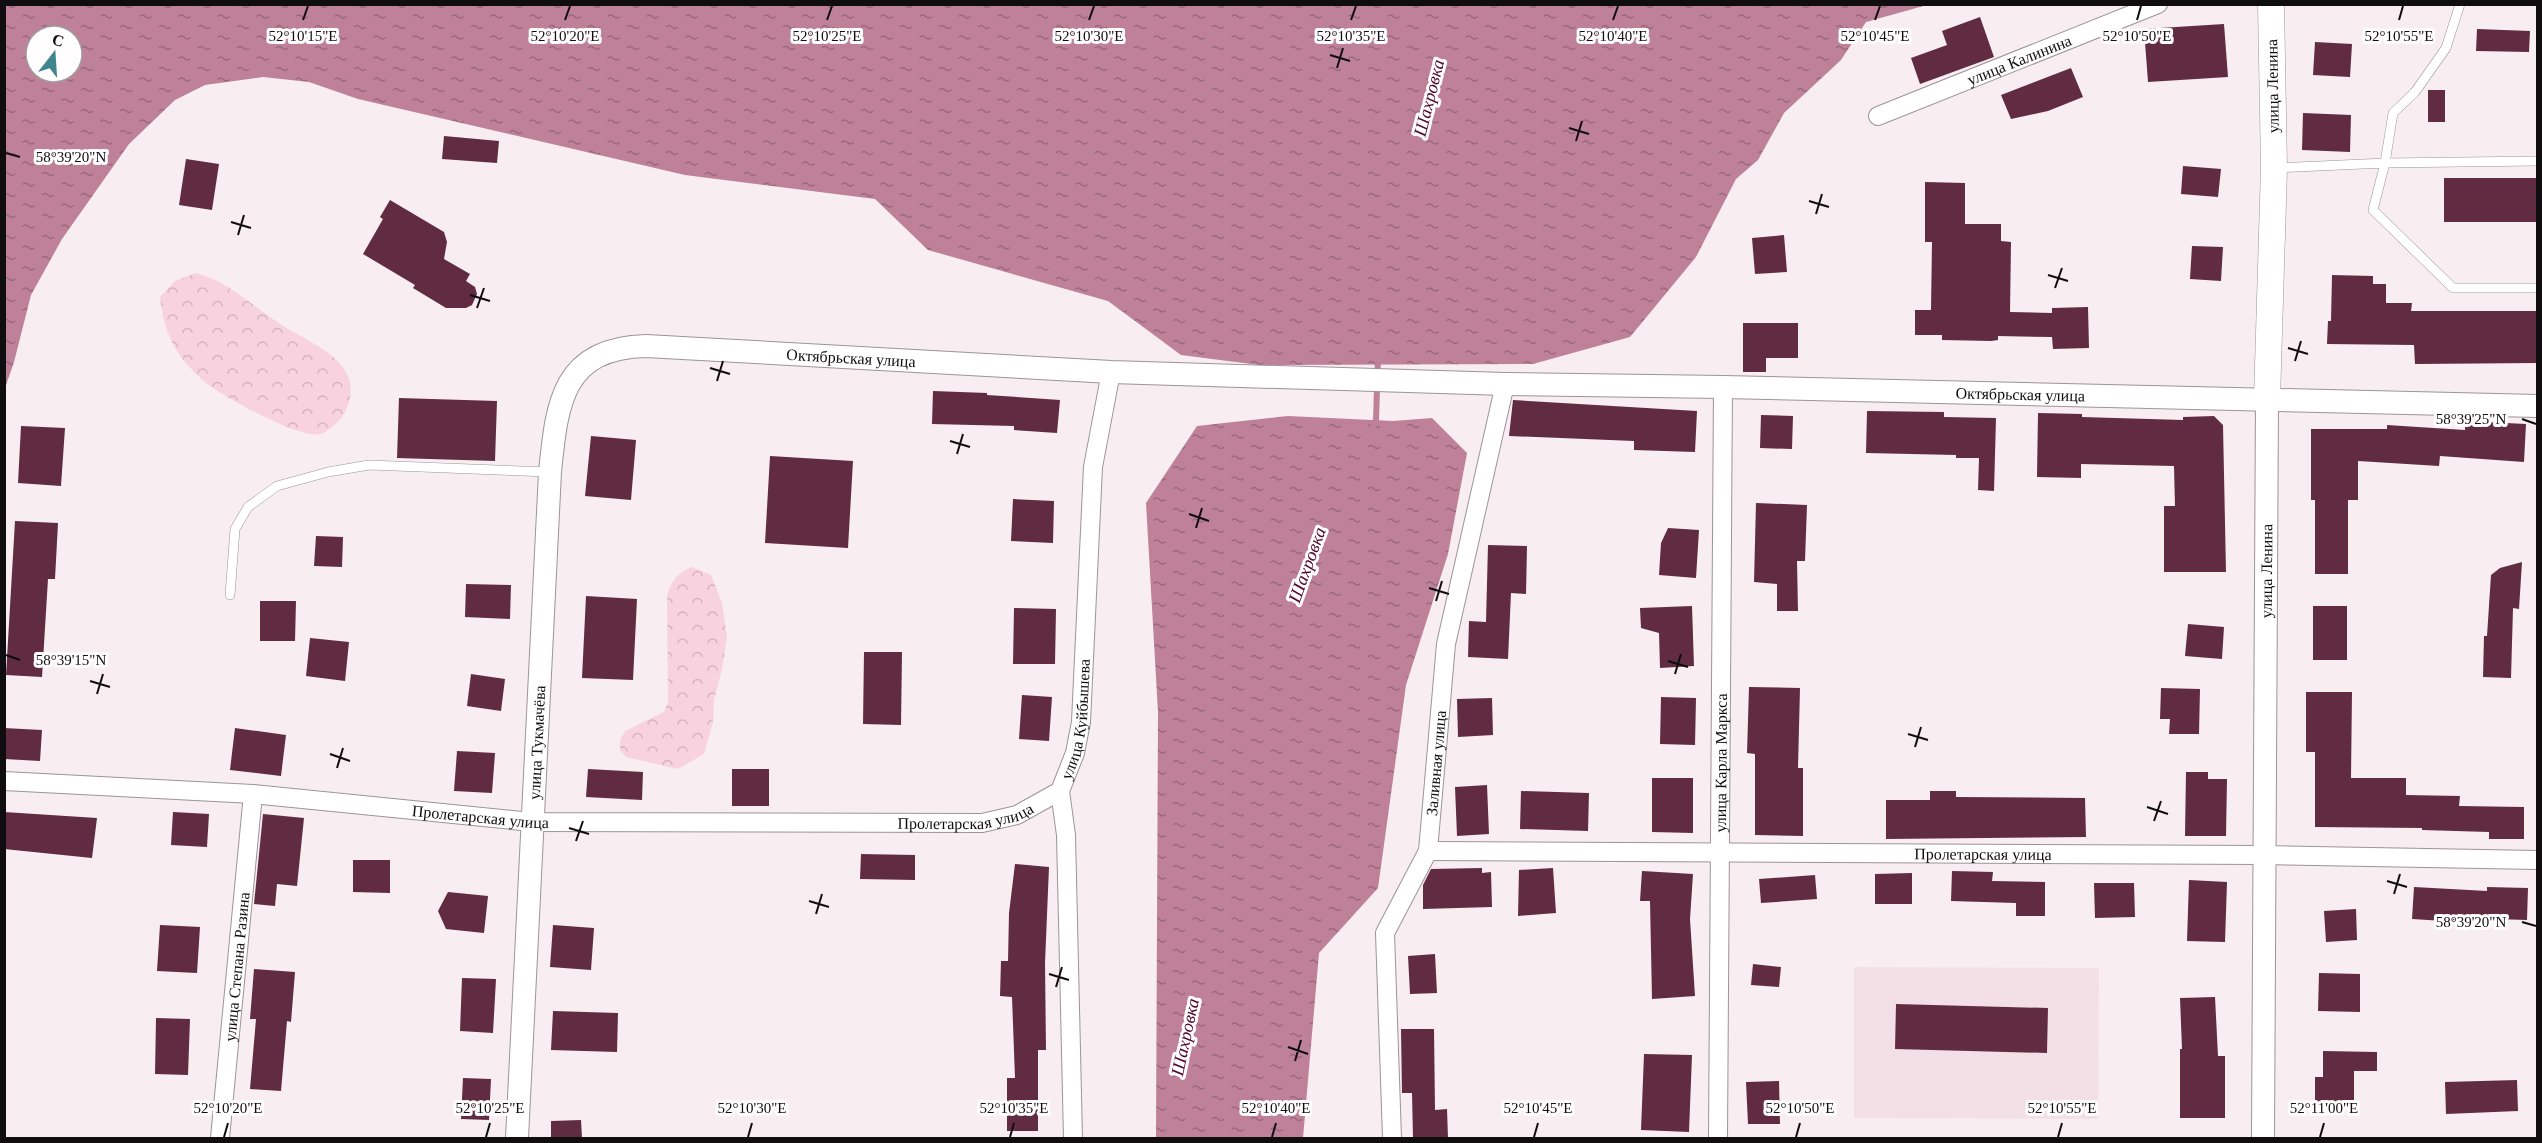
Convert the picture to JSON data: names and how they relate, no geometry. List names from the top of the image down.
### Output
{
  "streets": {
    "main road": ["улица Ленина"],
    "street": [
      "улица Калинина",
      "Октябрьская улица",
      "улица Куйбышева",
      "улица Тукмачёва",
      "Заливная улица",
      "улица Карла Маркса",
      "Пролетарская улица",
      "улица Степана Разина"
    ]
  },
  "crossings": [
    ["улица Ленина", "Октябрьская улица"],
    ["улица Ленина", "Пролетарская улица"],
    ["Октябрьская улица", "улица Куйбышева"],
    ["Октябрьская улица", "улица Тукмачёва"],
    ["Октябрьская улица", "Заливная улица"],
    ["Октябрьская улица", "улица Карла Маркса"],
    ["улица Куйбышева", "Пролетарская улица"],
    ["улица Тукмачёва", "Пролетарская улица"],
    ["Заливная улица", "Пролетарская улица"],
    ["улица Карла Маркса", "Пролетарская улица"],
    ["Пролетарская улица", "улица Степана Разина"]
  ],
  "water": ["Шахровка"],
  "north": "top",
  "coordinates": [
    "52°10'15\"E",
    "52°10'20\"E",
    "52°10'25\"E",
    "52°10'30\"E",
    "52°10'35\"E",
    "52°10'40\"E",
    "52°10'45\"E",
    "52°10'50\"E",
    "52°10'55\"E",
    "58°39'20\"N",
    "58°39'25\"N",
    "58°39'15\"N",
    "52°11'00\"E"
  ]
}
